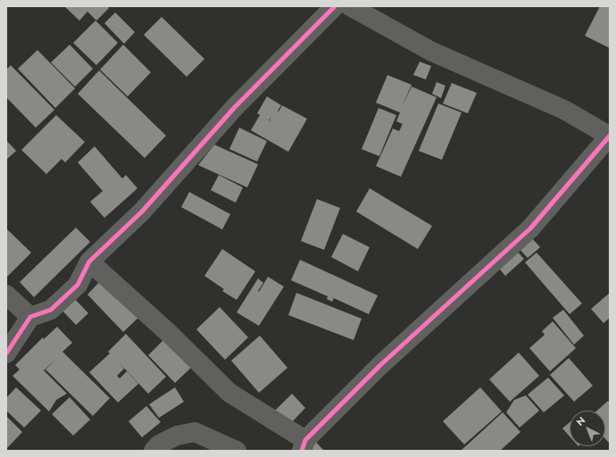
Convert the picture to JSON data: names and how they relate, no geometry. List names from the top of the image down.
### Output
{
  "north": "top left"
}
